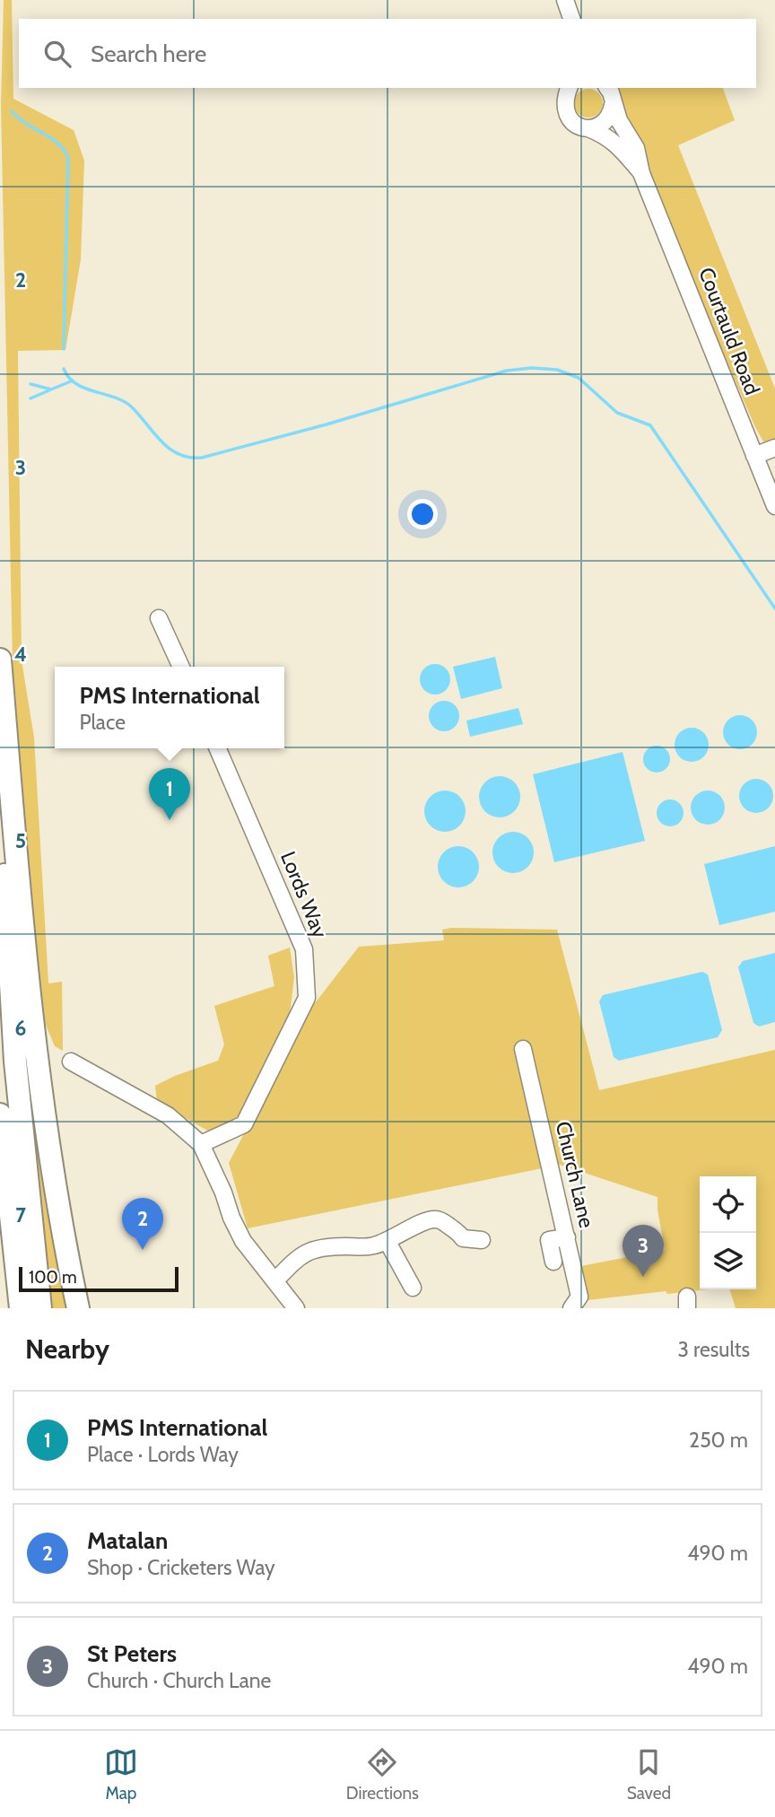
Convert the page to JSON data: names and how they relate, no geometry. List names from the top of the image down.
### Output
{
  "streets": {
    "street": ["Courtauld Road", "Lords Way", "Church Lane"]
  },
  "scale_bar": "100 m",
  "page": {
    "search": "Search here",
    "popup": ["PMS International", "Place"],
    "pins": ["1", "2", "3"],
    "scale": "100 m",
    "heading": ["Nearby", "3 results"],
    "list": [
      {
        "mark": "1",
        "name": "PMS International",
        "note": "Place · Lords Way",
        "value": "250 m"
      },
      {
        "mark": "2",
        "name": "Matalan",
        "note": "Shop · Cricketers Way",
        "value": "490 m"
      },
      {
        "mark": "3",
        "name": "St Peters",
        "note": "Church · Church Lane",
        "value": "490 m"
      }
    ],
    "nav": ["Map", "Directions", "Saved"]
  },
  "grid": {
    "rows": [
      "2",
      "3",
      "4",
      "5",
      "6",
      "7"
    ]
  }
}
